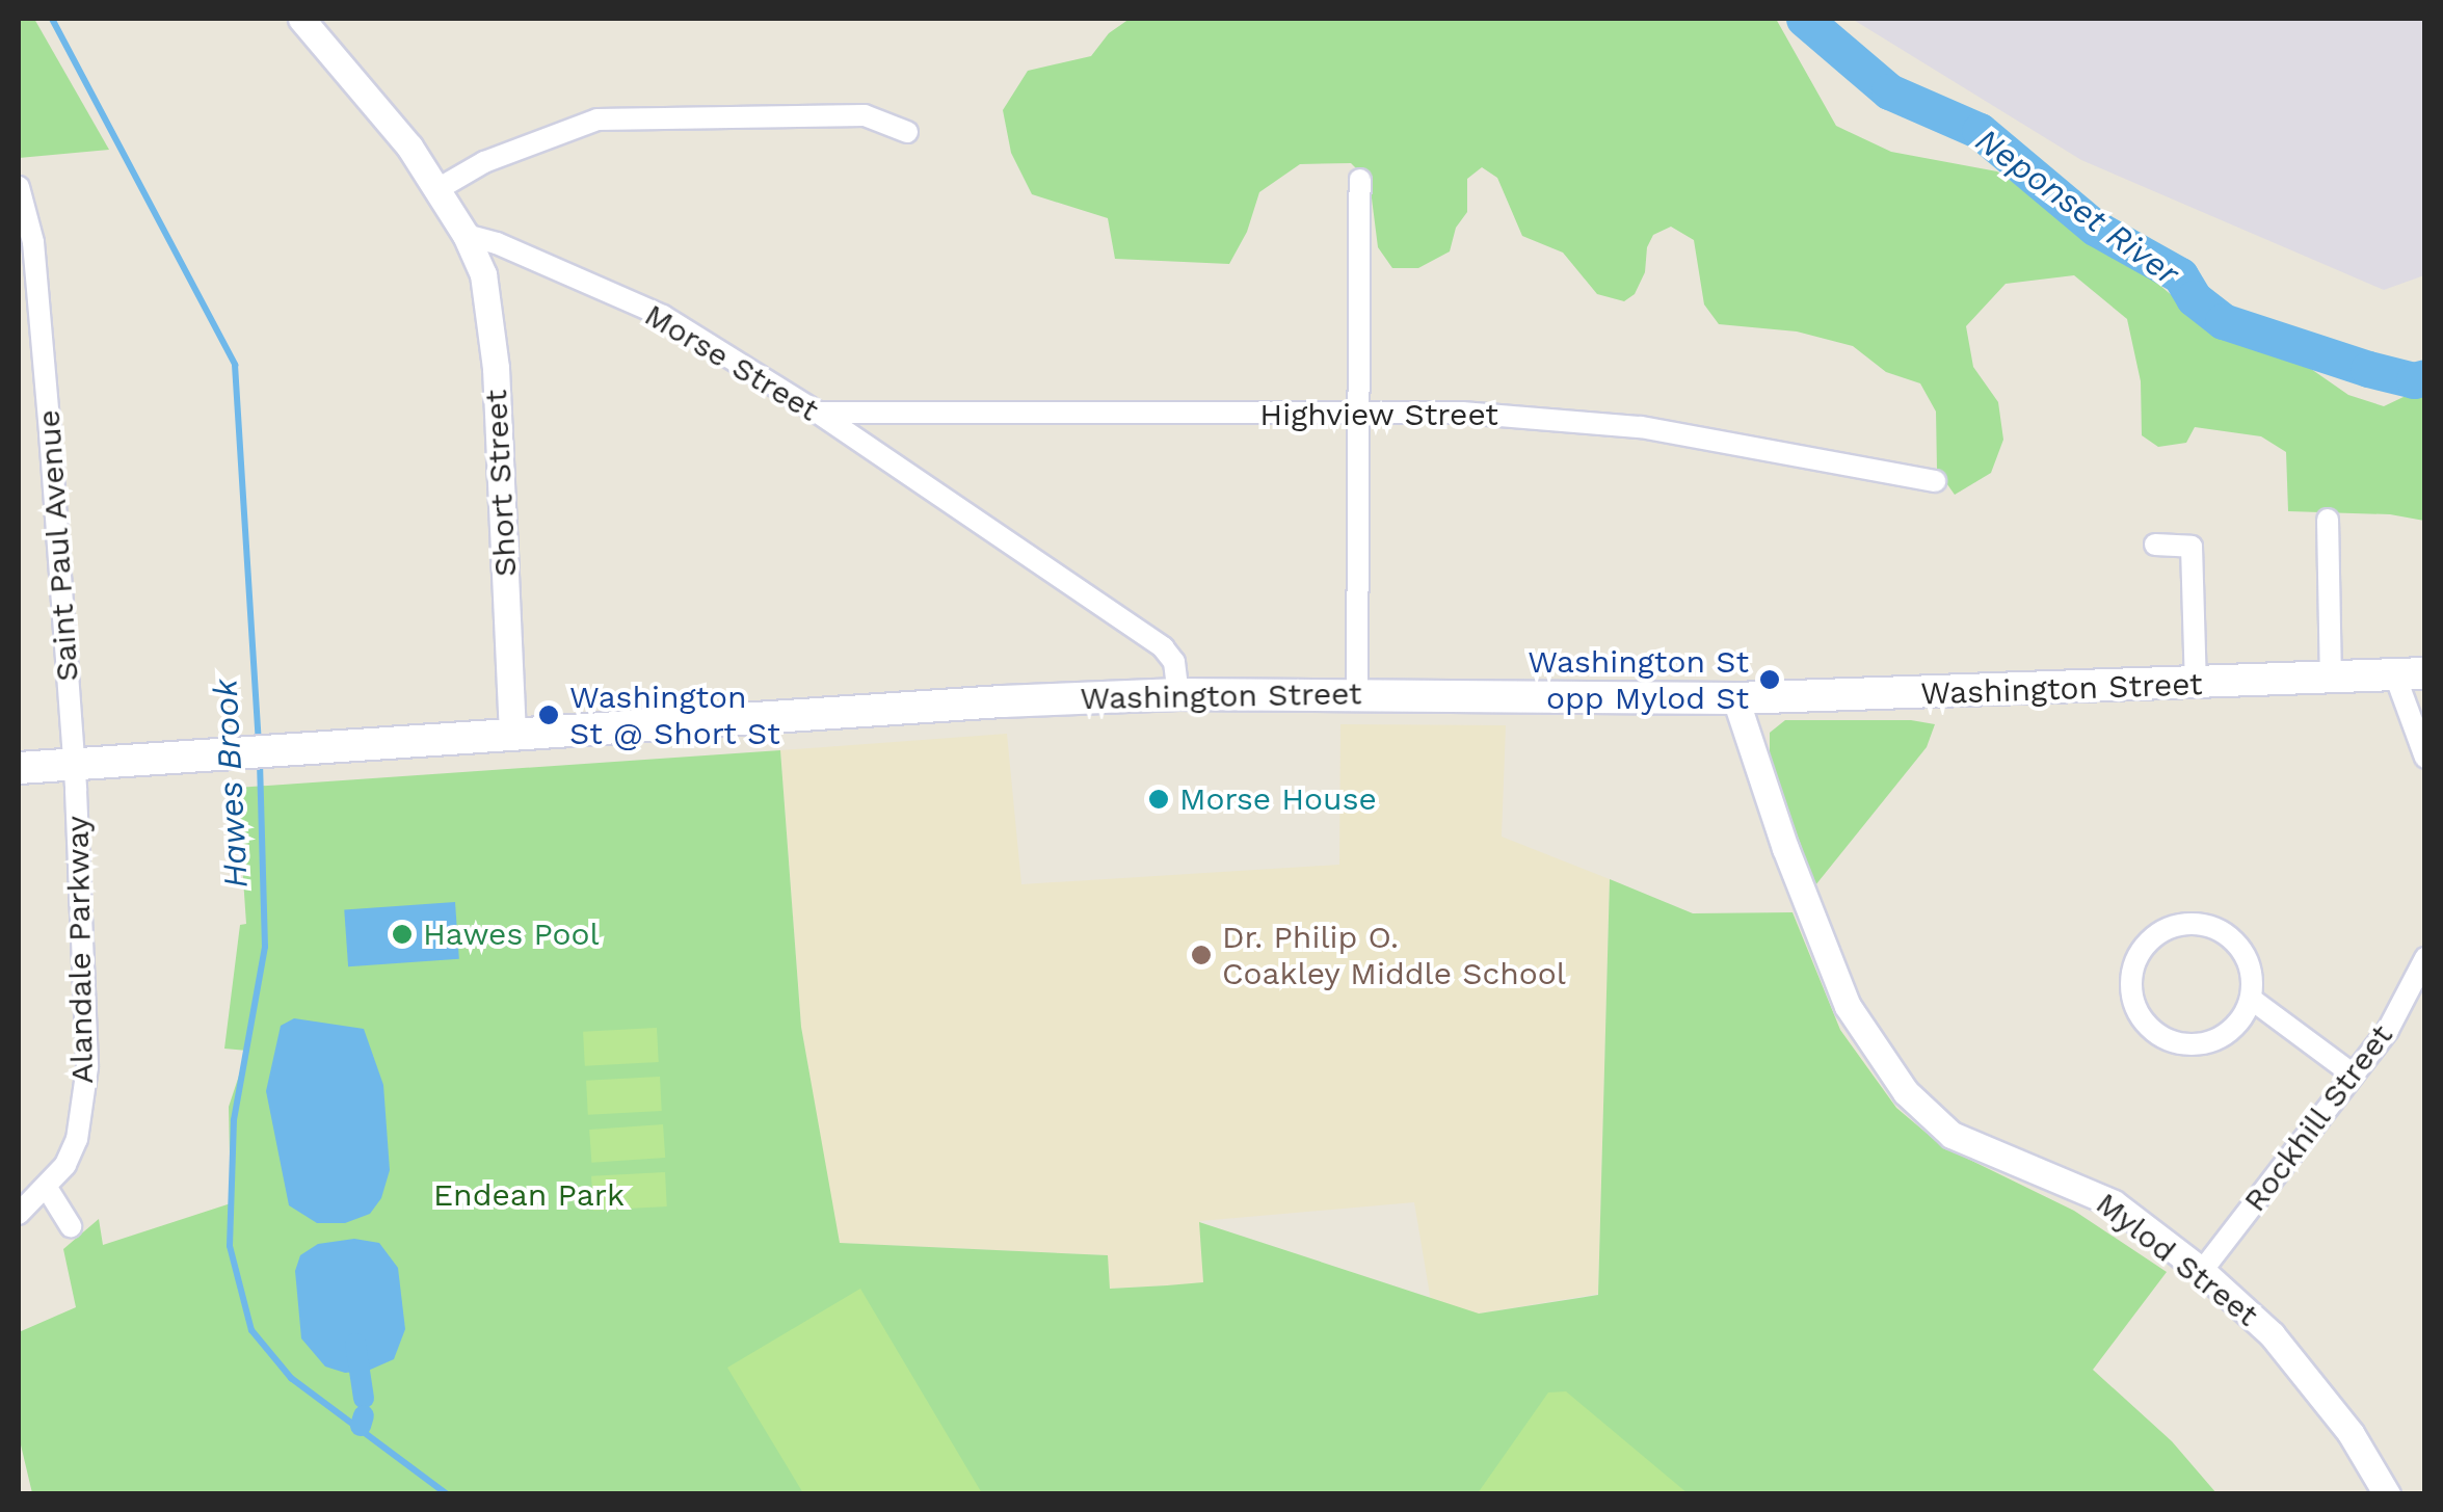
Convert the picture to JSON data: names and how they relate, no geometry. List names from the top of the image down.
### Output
{
  "streets": {
    "main road": ["Washington Street"],
    "street": [
      "Morse Street",
      "Highview Street",
      "Short Street",
      "Saint Paul Avenue",
      "Alandale Parkway",
      "Rockhill Street",
      "Mylod Street"
    ]
  },
  "crossings": [
    ["Morse Street", "Highview Street"],
    ["Morse Street", "Short Street"],
    ["Morse Street", "Washington Street"],
    ["Short Street", "Washington Street"],
    ["Saint Paul Avenue", "Washington Street"],
    ["Saint Paul Avenue", "Alandale Parkway"],
    ["Washington Street", "Alandale Parkway"],
    ["Washington Street", "Mylod Street"],
    ["Rockhill Street", "Mylod Street"]
  ],
  "water": ["Neponset River", "Hawes Brook"],
  "parks": ["Endean Park"],
  "places": [
    "Washington St opp Mylod St",
    "Washington St @ Short St",
    "Morse House",
    "Hawes Pool",
    "Dr. Philip O. Coakley Middle School"
  ]
}
